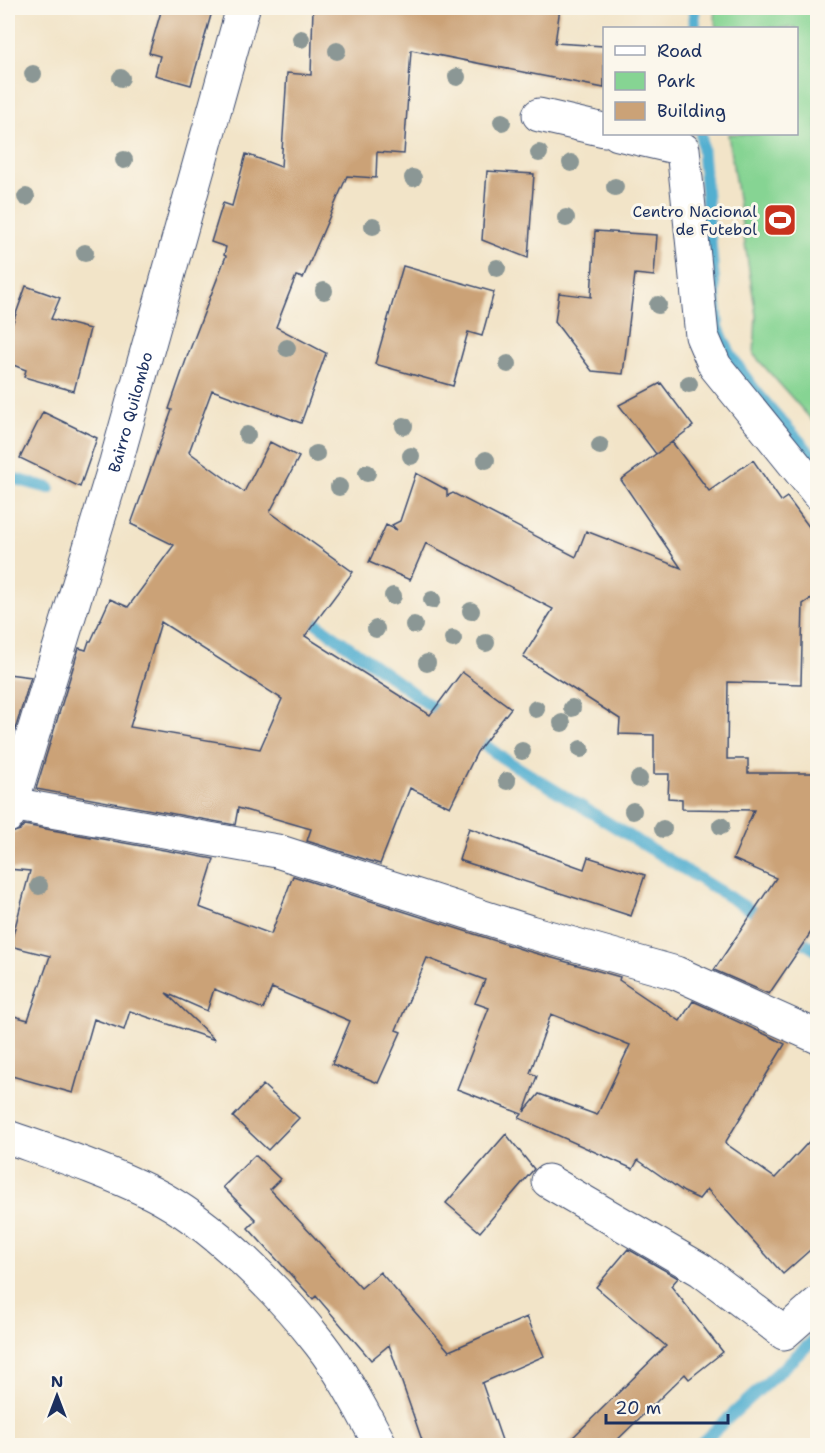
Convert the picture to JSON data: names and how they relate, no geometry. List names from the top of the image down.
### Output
{
  "streets": {
    "street": ["Bairro Quilombo"]
  },
  "places": {
    "sports": ["Centro Nacional de Futebol"]
  },
  "legend": ["Road", "Park", "Building"],
  "scale_bar": "20 m",
  "north": "top"
}
